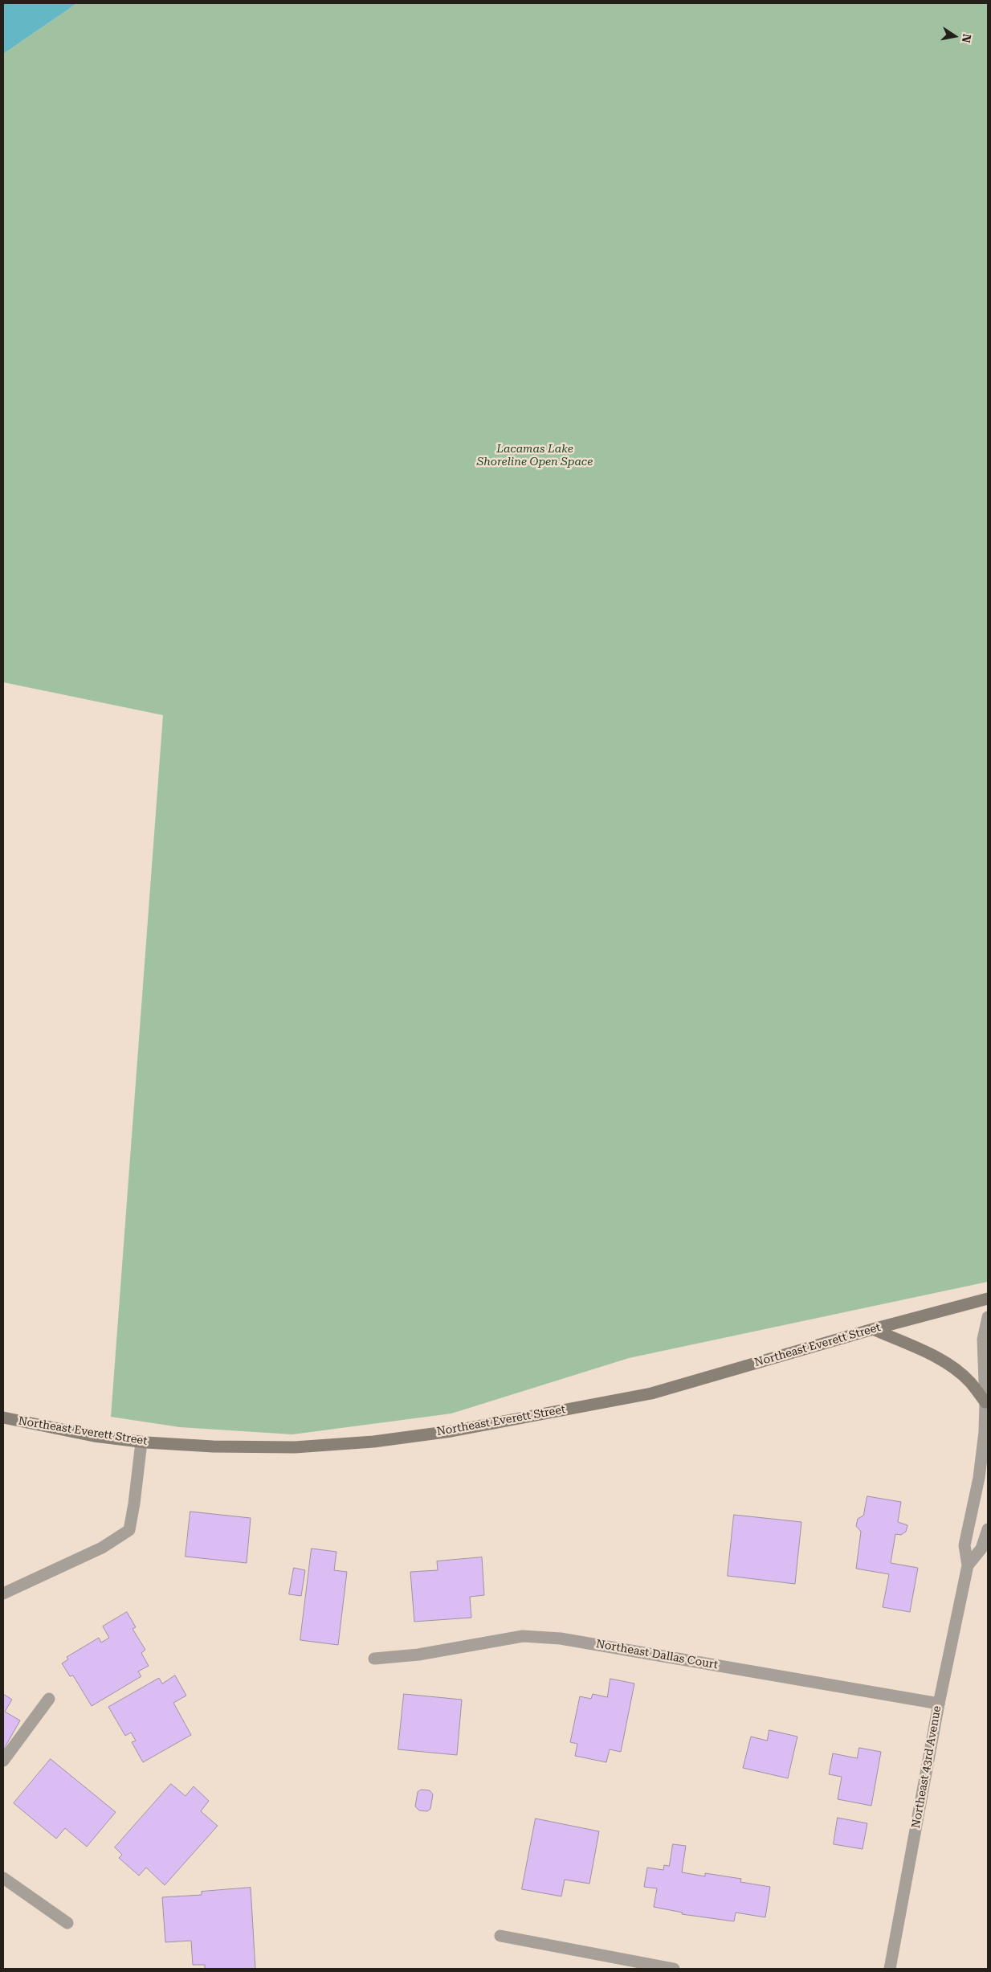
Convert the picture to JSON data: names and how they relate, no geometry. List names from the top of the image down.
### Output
{
  "streets": {
    "main road": ["Northeast Everett Street"],
    "street": ["Northeast Dallas Court", "Northeast 43rd Avenue"]
  },
  "crossings": [
    ["Northeast Dallas Court", "Northeast 43rd Avenue"]
  ],
  "parks": ["Lacamas Lake Shoreline Open Space"],
  "north": "right"
}
